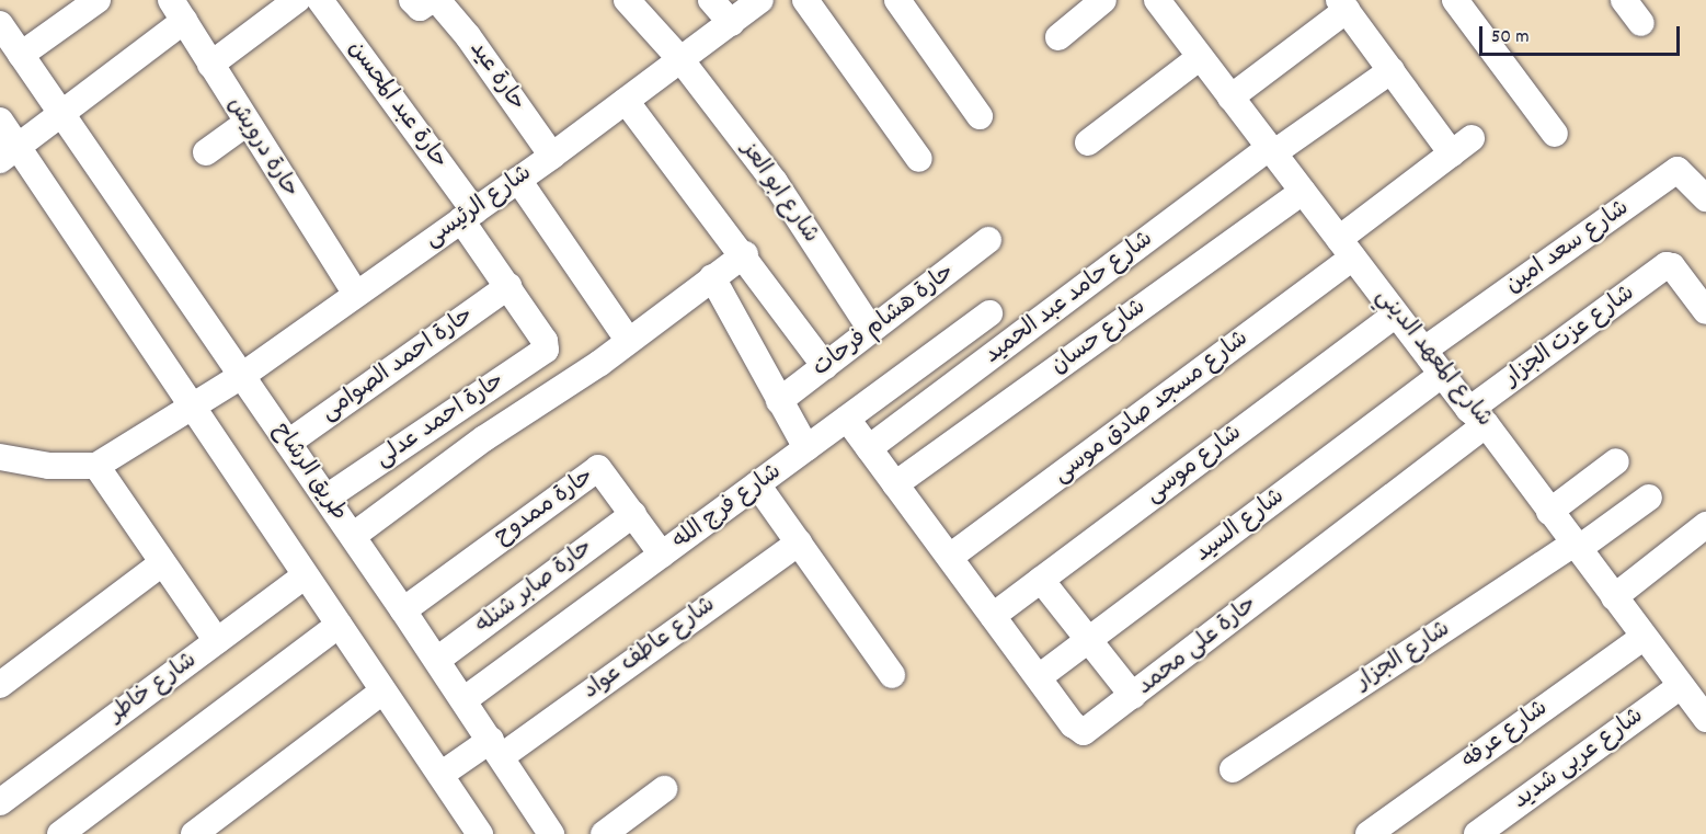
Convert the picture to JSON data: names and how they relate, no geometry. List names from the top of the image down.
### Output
{
  "streets": {
    "street": [
      "حارة عيد",
      "حارة عبد المحسن",
      "حارة درويش",
      "شارع ابو العز",
      "شارع الرئيسى",
      "شارع سعد امين",
      "شارع حامد عبد الحميد",
      "حارة هشام فرحات",
      "شارع عزت الجزار",
      "شارع حسان",
      "شارع المعهد الديني",
      "حارة احمد الصوامى",
      "شارع مسجد صادق موسى",
      "حارة احمد عدلى",
      "شارع موسى",
      "طريق الرشاح",
      "حارة ممدوح",
      "شارع فرج الله",
      "شارع السيد",
      "حارة صابر شنله",
      "حارة على محمد",
      "شارع عاطف عواد",
      "شارع الجزار",
      "شارع خاطر",
      "شارع عرفه",
      "شارع عربى شديد"
    ]
  },
  "crossings": [
    ["حارة عيد", "شارع الرئيسى"],
    ["حارة عبد المحسن", "شارع الرئيسى"],
    ["حارة عبد المحسن", "حارة احمد الصوامى"],
    ["حارة عبد المحسن", "حارة احمد عدلى"],
    ["حارة درويش", "شارع الرئيسى"],
    ["شارع ابو العز", "شارع الرئيسى"],
    ["شارع ابو العز", "حارة هشام فرحات"],
    ["شارع الرئيسى", "طريق الرشاح"],
    ["شارع سعد امين", "شارع المعهد الديني"],
    ["شارع حامد عبد الحميد", "شارع المعهد الديني"],
    ["شارع حامد عبد الحميد", "شارع مسجد صادق موسى"],
    ["شارع حامد عبد الحميد", "حارة على محمد"],
    ["شارع عزت الجزار", "شارع المعهد الديني"],
    ["شارع عزت الجزار", "حارة على محمد"],
    ["شارع حسان", "شارع المعهد الديني"],
    ["شارع حسان", "حارة على محمد"],
    ["شارع المعهد الديني", "شارع مسجد صادق موسى"],
    ["شارع المعهد الديني", "شارع موسى"],
    ["شارع المعهد الديني", "شارع السيد"],
    ["شارع المعهد الديني", "حارة على محمد"],
    ["شارع المعهد الديني", "شارع الجزار"],
    ["شارع المعهد الديني", "شارع عرفه"],
    ["شارع المعهد الديني", "شارع عربى شديد"],
    ["حارة احمد الصوامى", "طريق الرشاح"],
    ["شارع مسجد صادق موسى", "حارة على محمد"],
    ["حارة احمد عدلى", "طريق الرشاح"],
    ["شارع موسى", "حارة على محمد"],
    ["طريق الرشاح", "حارة ممدوح"],
    ["طريق الرشاح", "شارع فرج الله"],
    ["طريق الرشاح", "حارة صابر شنله"],
    ["طريق الرشاح", "شارع عاطف عواد"],
    ["حارة ممدوح", "شارع فرج الله"],
    ["حارة ممدوح", "حارة صابر شنله"],
    ["شارع فرج الله", "حارة على محمد"],
    ["شارع السيد", "حارة على محمد"]
  ],
  "scale_bar": "50 m"
}
